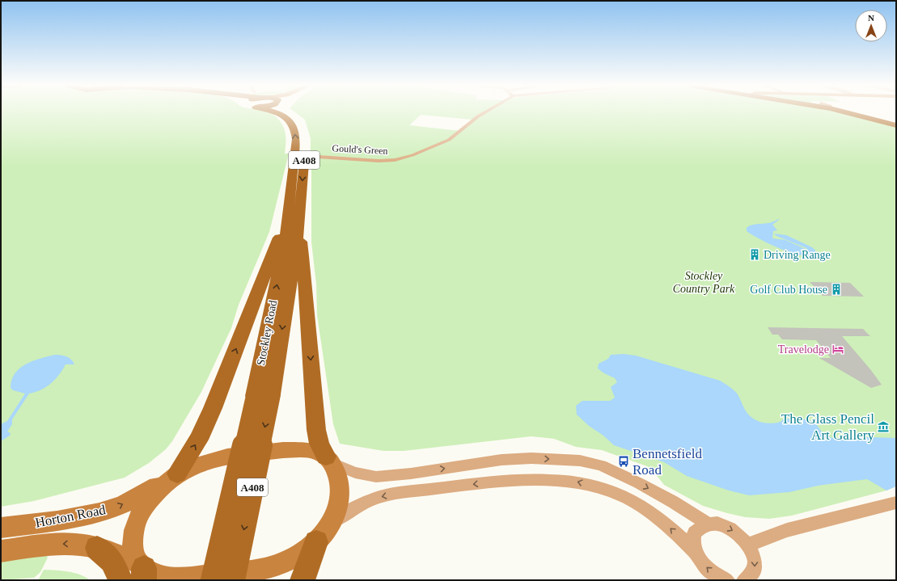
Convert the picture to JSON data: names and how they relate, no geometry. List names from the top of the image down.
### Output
{
  "streets": {
    "main road": ["A408", "Stockley Road"],
    "street": ["Gould's Green", "Horton Road"]
  },
  "parks": ["Stockley Country Park"],
  "places": {
    "building": ["Driving Range", "Golf Club House"],
    "hotel": ["Travelodge"],
    "museum": ["The Glass Pencil Art Gallery"],
    "bus stop": ["Bennetsfield Road"]
  },
  "north": "top"
}
